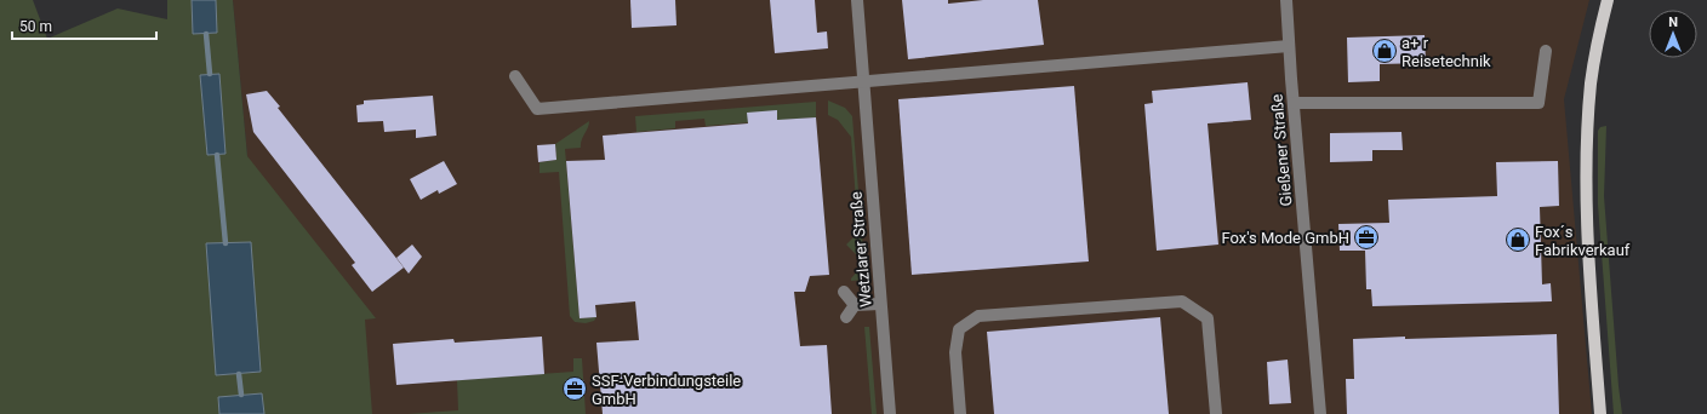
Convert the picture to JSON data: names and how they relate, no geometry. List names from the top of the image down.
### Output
{
  "streets": {
    "street": ["Gießener Straße", "Wetzlarer Straße"]
  },
  "places": {
    "shop": ["a+ r Reisetechnik", "Fox´s Fabrikverkauf"],
    "office": ["Fox's Mode GmbH", "SSF-Verbindungsteile GmbH"]
  },
  "scale_bar": "50 m",
  "north": "top"
}
